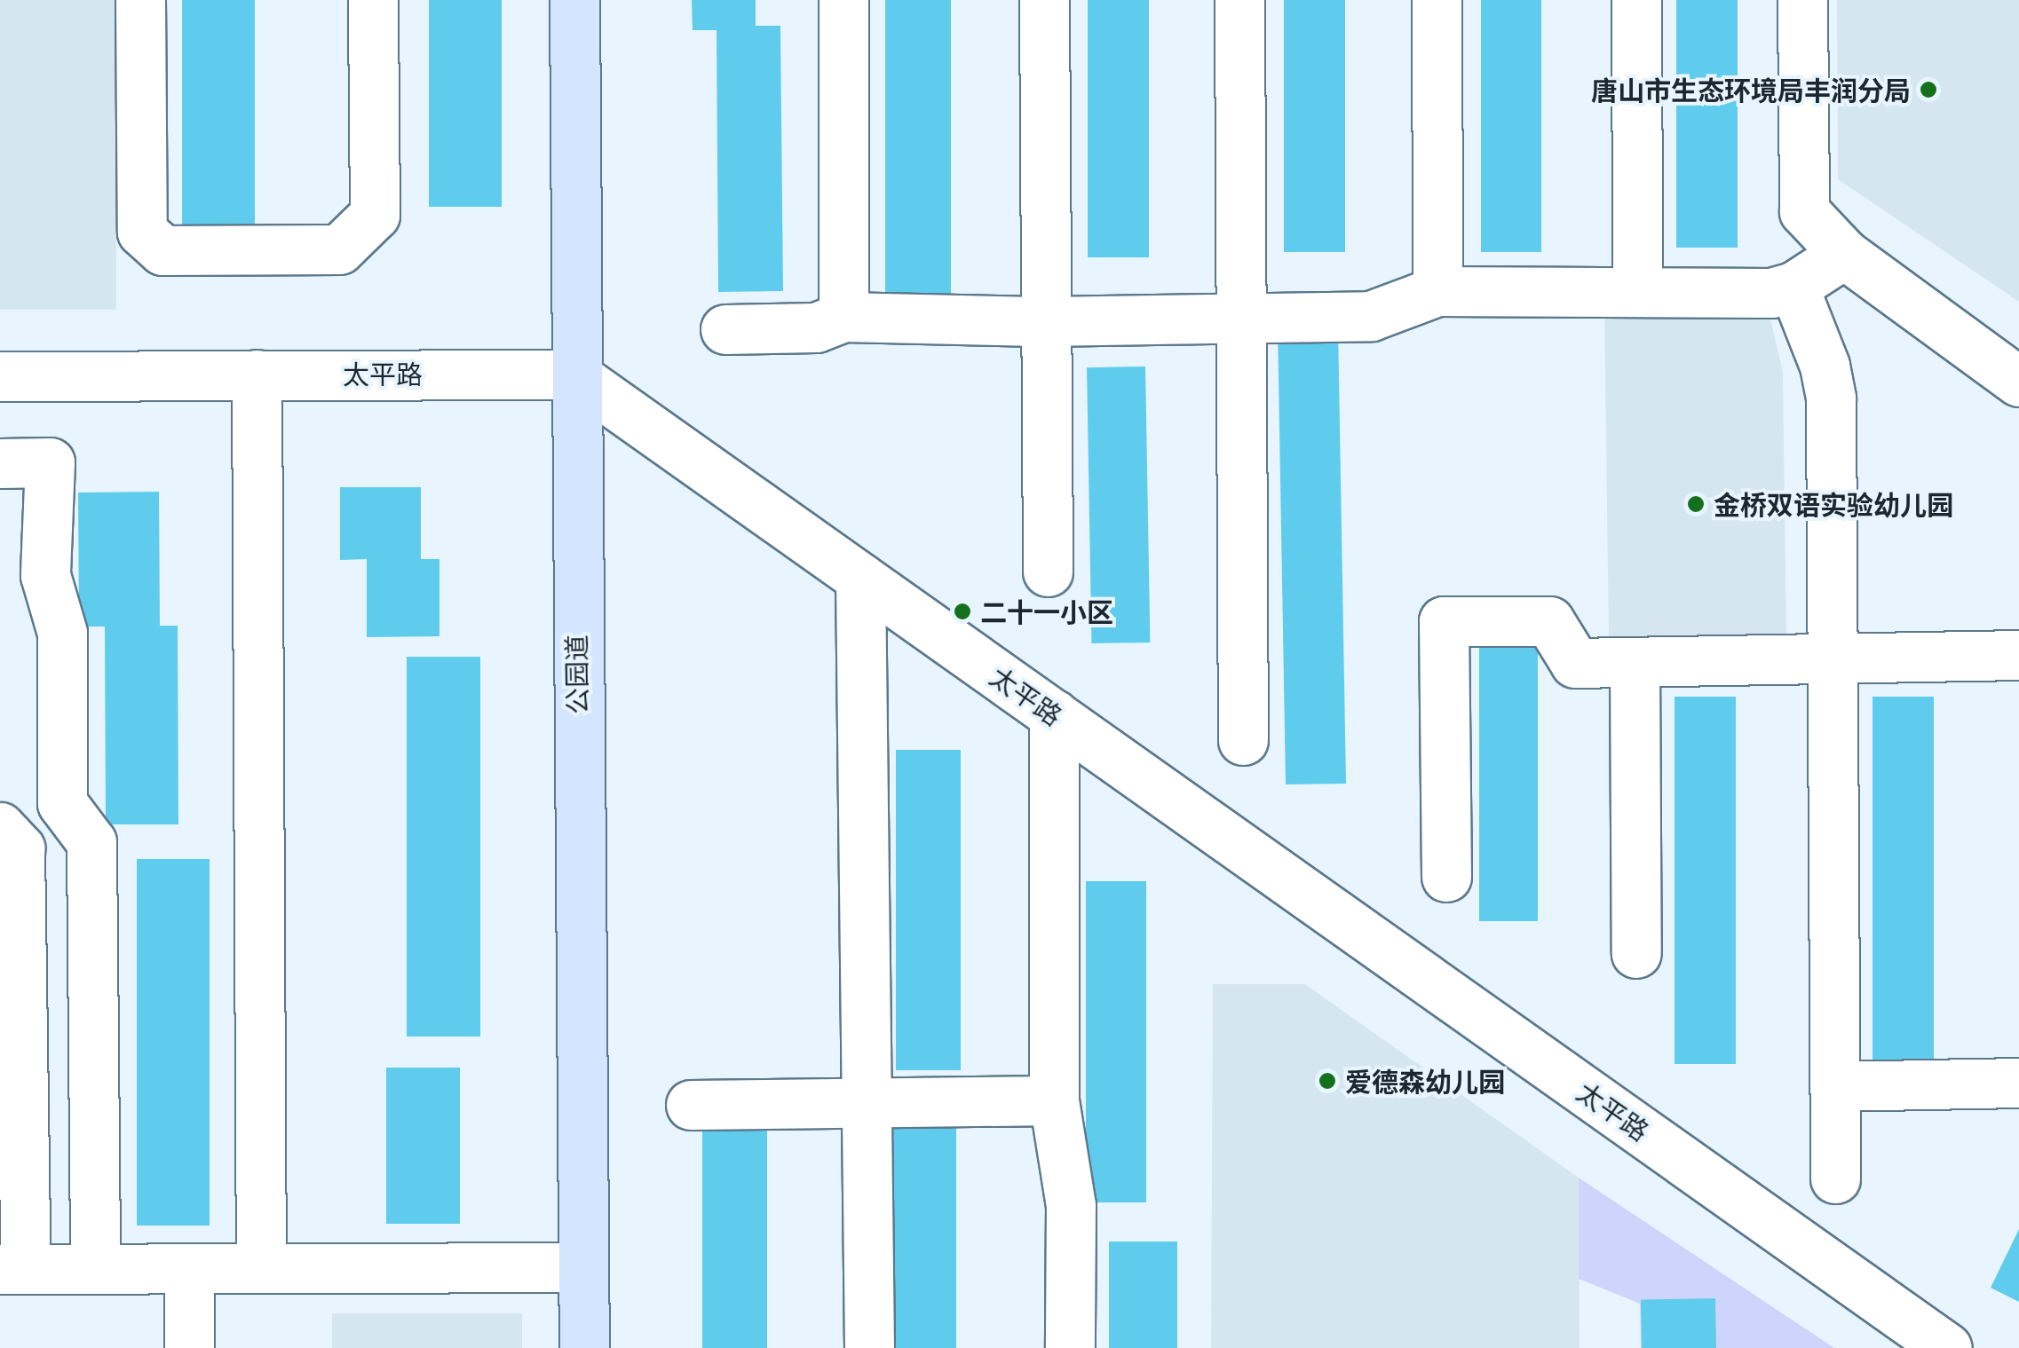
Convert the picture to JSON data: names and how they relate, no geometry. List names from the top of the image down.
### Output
{
  "streets": {
    "main road": ["公园道"],
    "street": ["太平路"]
  },
  "crossings": [
    ["太平路", "公园道"]
  ],
  "places": [
    "唐山市生态环境局丰润分局",
    "金桥双语实验幼儿园",
    "二十一小区",
    "爱德森幼儿园"
  ]
}
